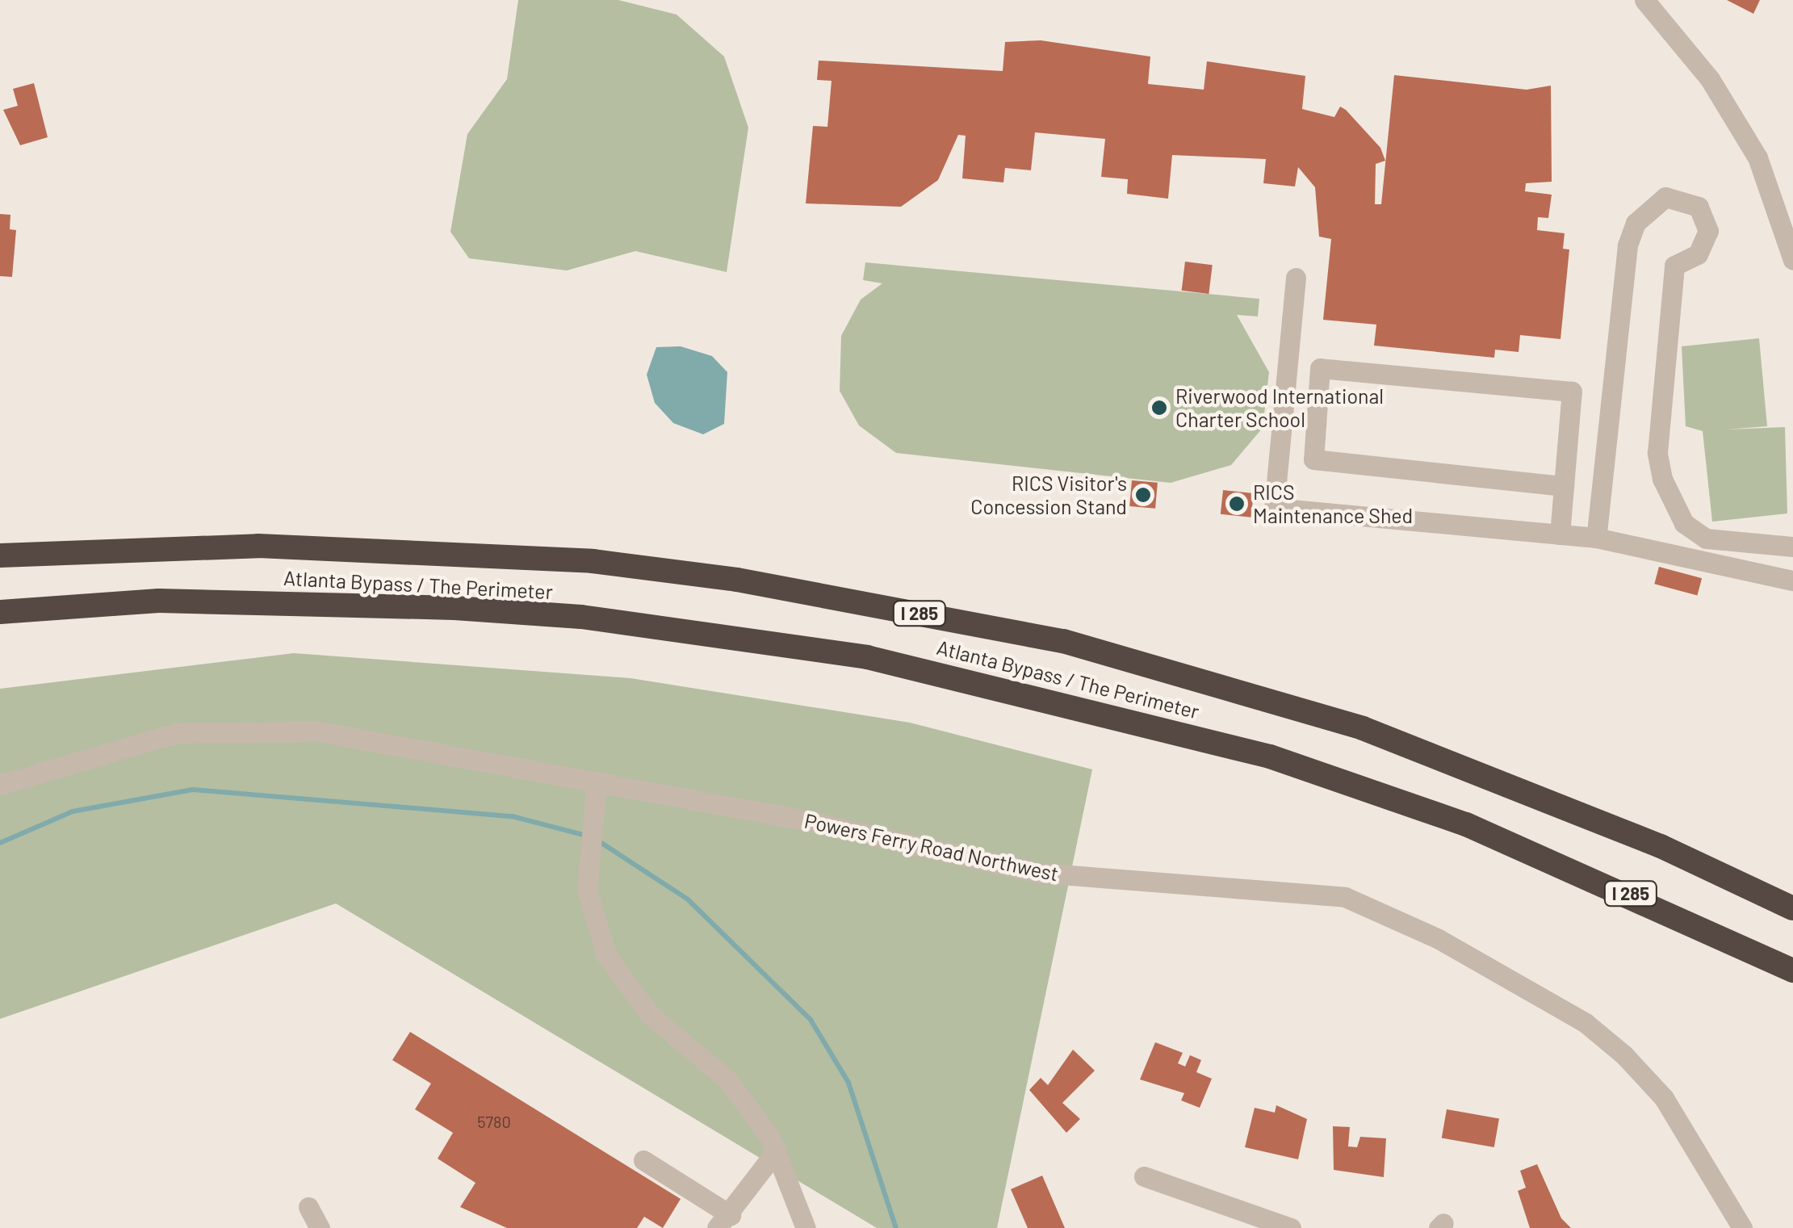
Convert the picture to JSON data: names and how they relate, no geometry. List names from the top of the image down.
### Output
{
  "streets": {
    "highway": ["Atlanta Bypass / The Perimeter", "I 285"],
    "street": ["Powers Ferry Road Northwest"]
  },
  "places": ["Riverwood International Charter School", "RICS Visitor's Concession Stand", "RICS Maintenance Shed"],
  "house_numbers": ["5780"]
}
